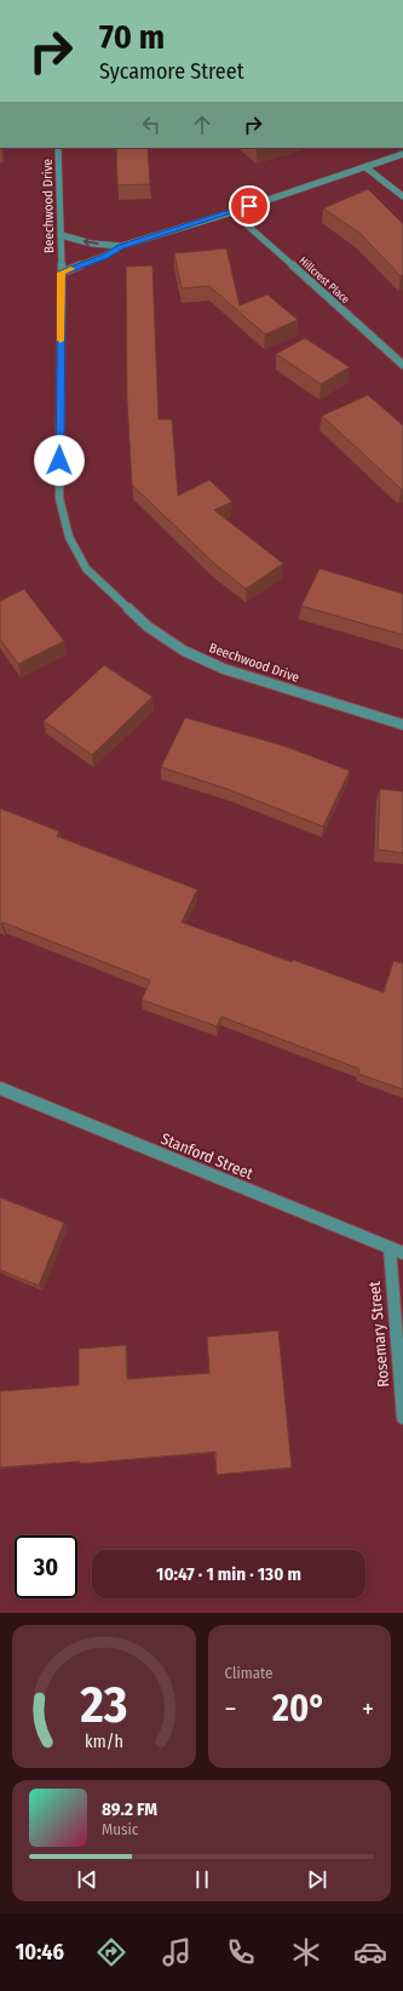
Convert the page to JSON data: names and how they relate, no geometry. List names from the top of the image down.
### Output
{
  "streets": {
    "street": [
      "Beechwood Drive",
      "Hillcrest Place",
      "Stanford Street",
      "Rosemary Street"
    ]
  },
  "crossings": [
    ["Stanford Street", "Rosemary Street"]
  ],
  "page": {
    "turn": ["70 m", "Sycamore Street"],
    "limit": "30",
    "trip": "10:47 · 1 min · 130 m",
    "tile": "Climate",
    "heat": ["−", "20°", "+"],
    "song": ["89.2 FM", "Music"],
    "tabs": "10:46",
    "gauge": ["23", "km/h"]
  }
}
